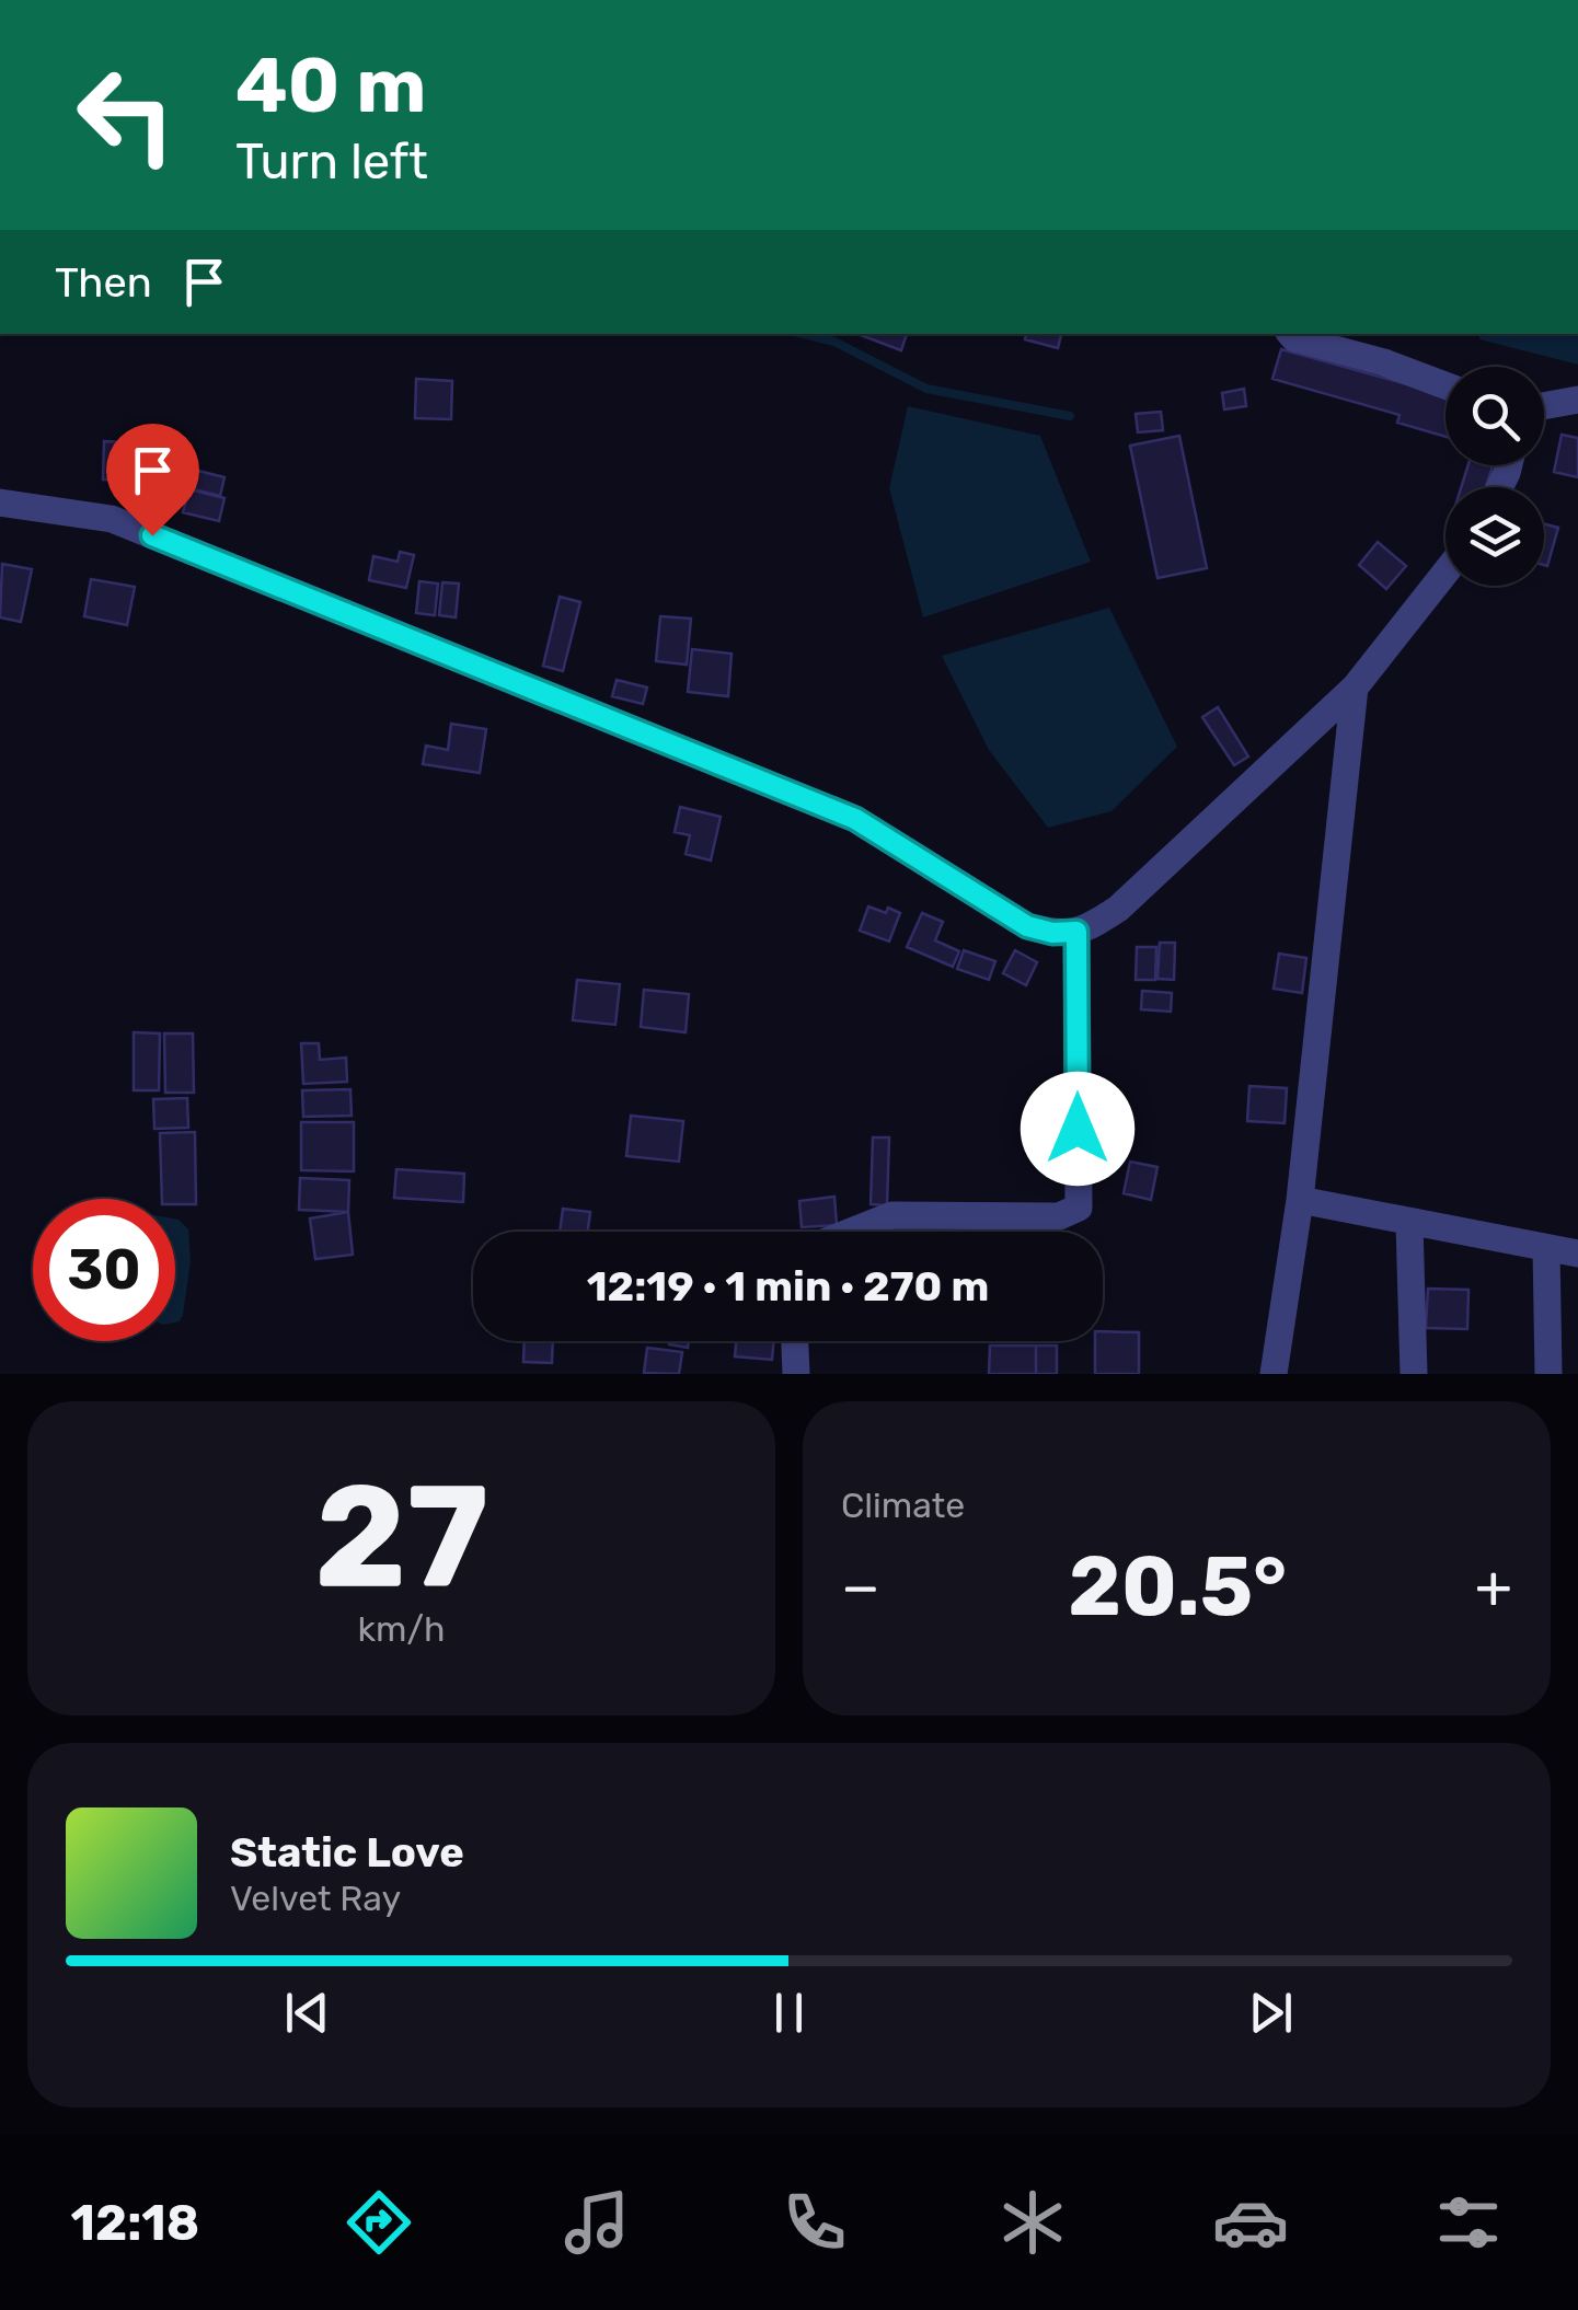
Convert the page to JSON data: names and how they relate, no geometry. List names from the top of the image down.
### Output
{
  "page": {
    "turn": ["40 m", "Turn left"],
    "then": "Then",
    "limit": "30",
    "trip": "12:19 · 1 min · 270 m",
    "tile": [
      ["27", "km/h"],
      "Climate"
    ],
    "heat": ["−", "20.5°", "+"],
    "song": ["Static Love", "Velvet Ray"],
    "tabs": "12:18"
  }
}
